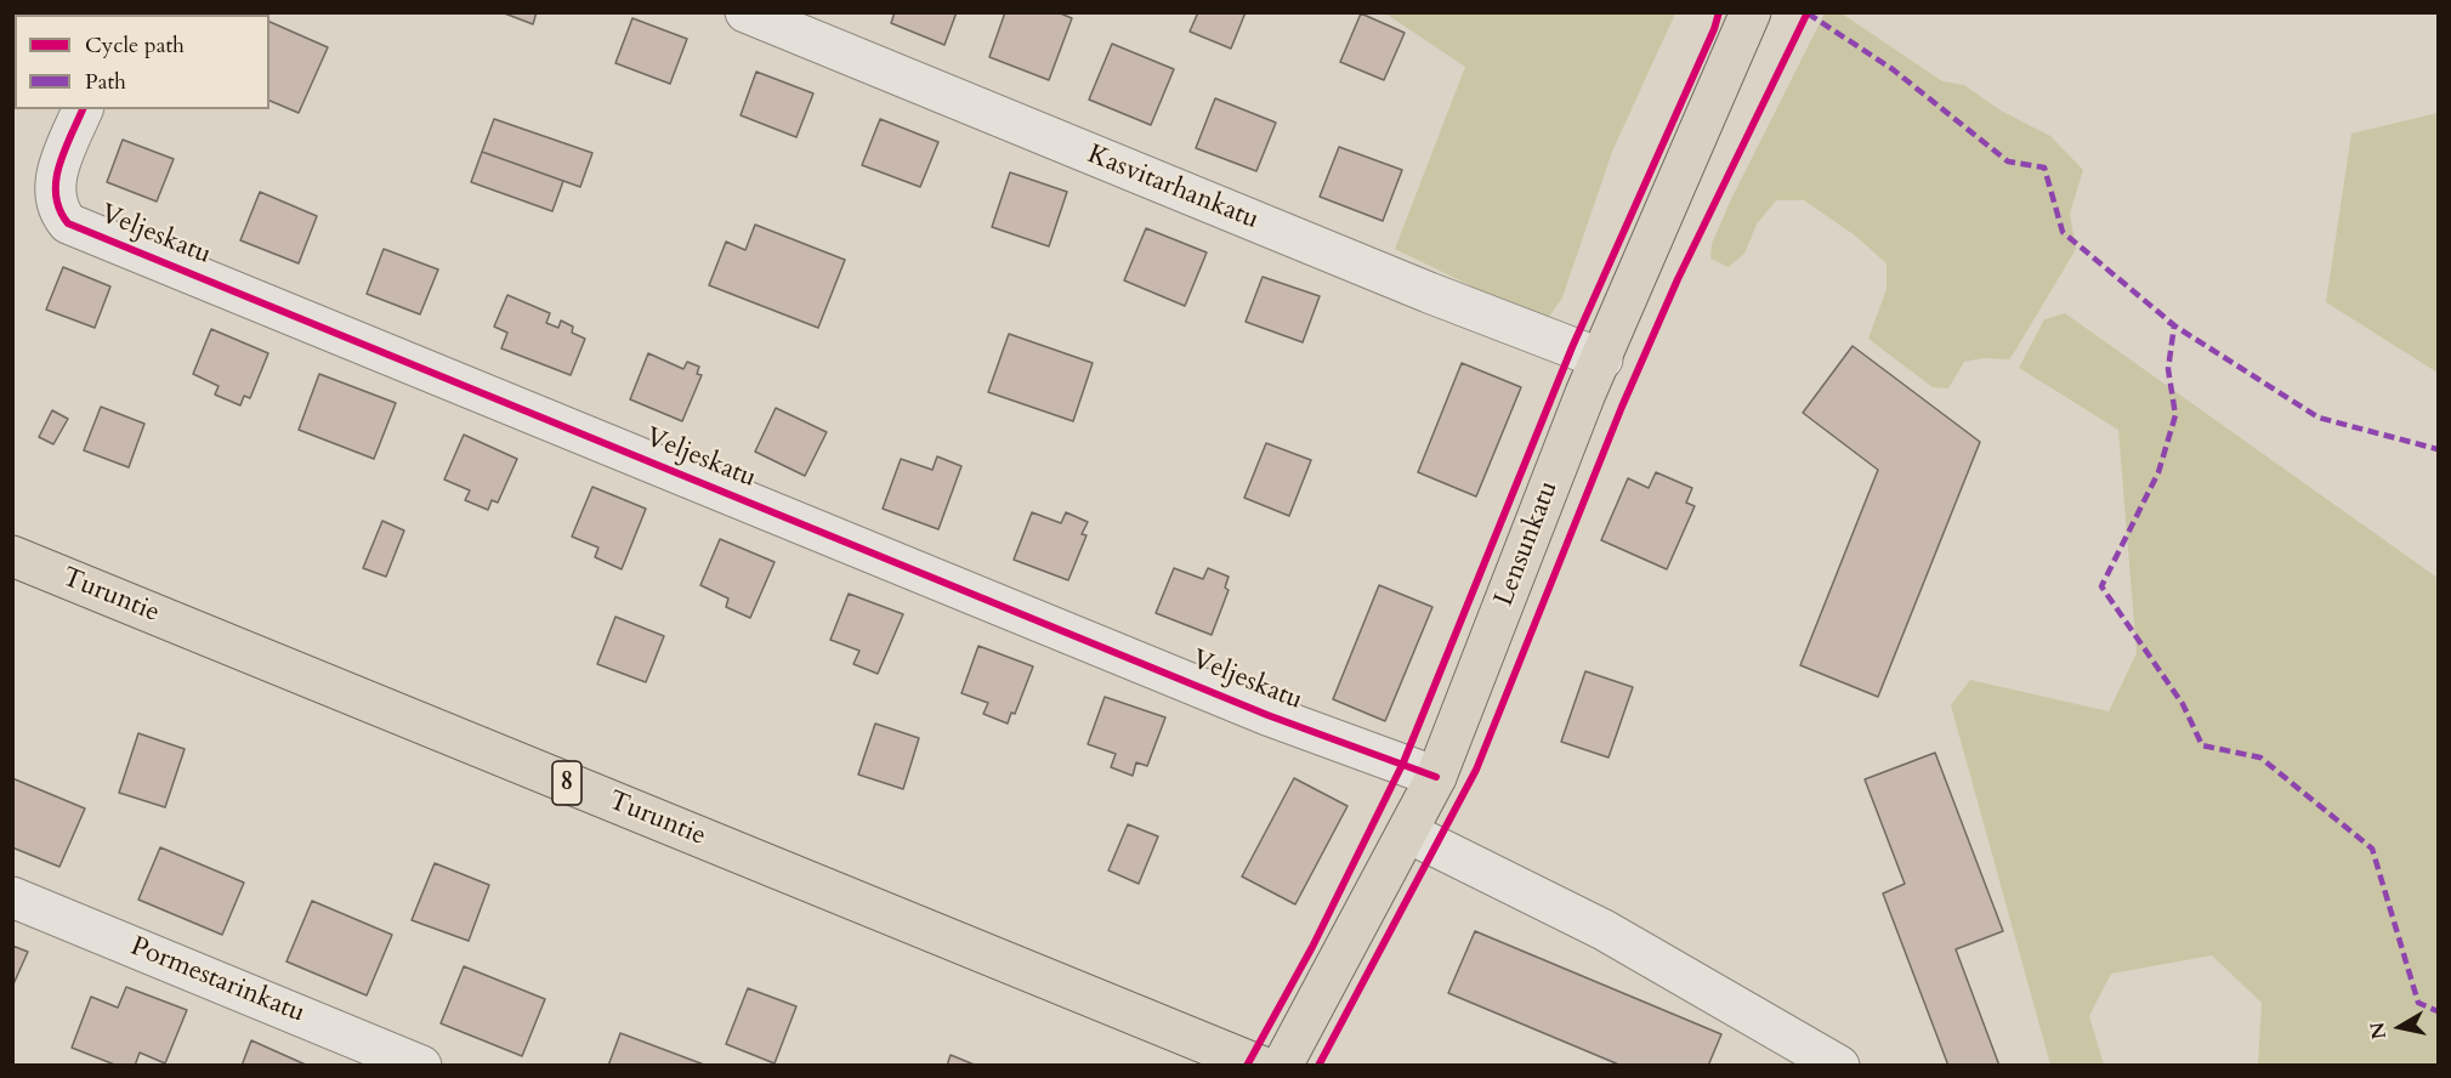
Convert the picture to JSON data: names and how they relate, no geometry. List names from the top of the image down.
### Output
{
  "streets": {
    "main road": ["Lensunkatu", "Turuntie", "8"],
    "street": ["Kasvitarhankatu", "Veljeskatu", "Pormestarinkatu"]
  },
  "crossings": [
    ["Kasvitarhankatu", "Lensunkatu"],
    ["Veljeskatu", "Lensunkatu"]
  ],
  "legend": ["Cycle path", "Path"],
  "north": "left"
}
